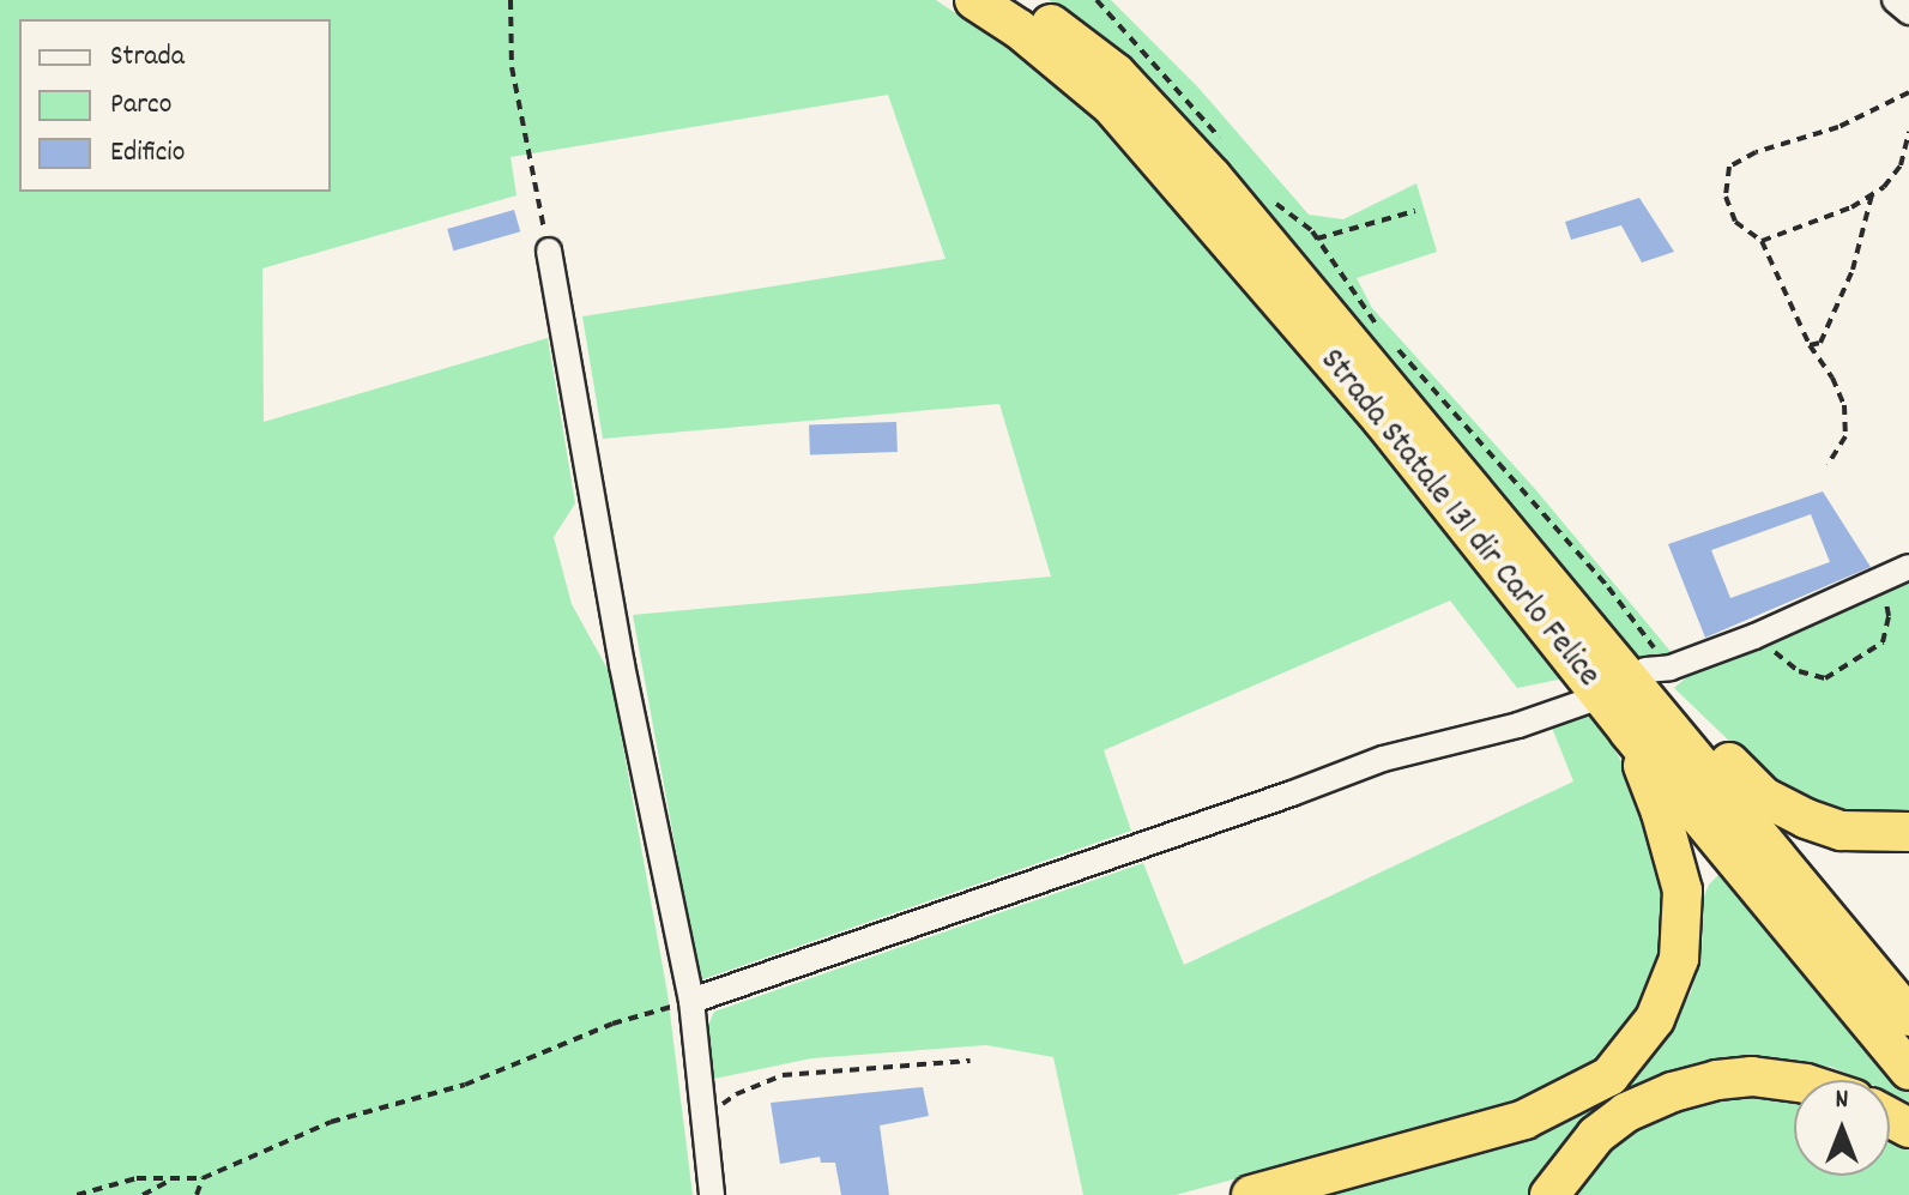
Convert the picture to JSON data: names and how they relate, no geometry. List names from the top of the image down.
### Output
{
  "streets": {
    "highway": ["Strada Statale 131 dir Carlo Felice"]
  },
  "legend": ["Strada", "Parco", "Edificio"],
  "north": "top"
}
